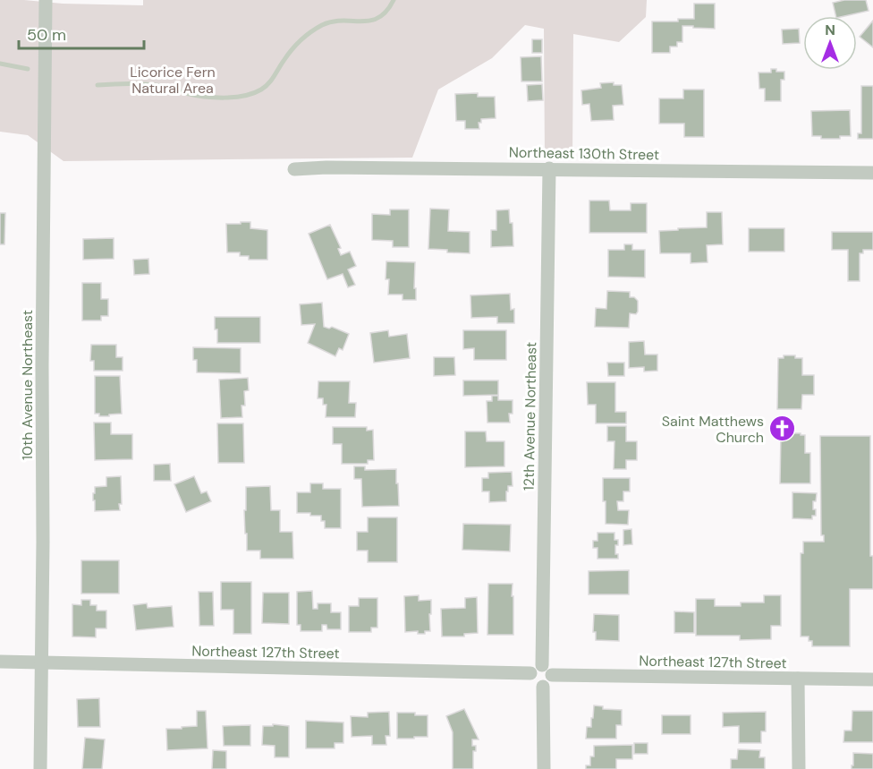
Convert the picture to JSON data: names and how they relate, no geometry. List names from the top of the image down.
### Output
{
  "streets": {
    "street": [
      "Northeast 130th Street",
      "10th Avenue Northeast",
      "12th Avenue Northeast",
      "Northeast 127th Street"
    ]
  },
  "crossings": [
    ["Northeast 130th Street", "12th Avenue Northeast"],
    ["10th Avenue Northeast", "Northeast 127th Street"],
    ["12th Avenue Northeast", "Northeast 127th Street"]
  ],
  "parks": ["Licorice Fern Natural Area"],
  "places": {
    "church": ["Saint Matthews Church"]
  },
  "scale_bar": "50 m",
  "north": "top"
}
